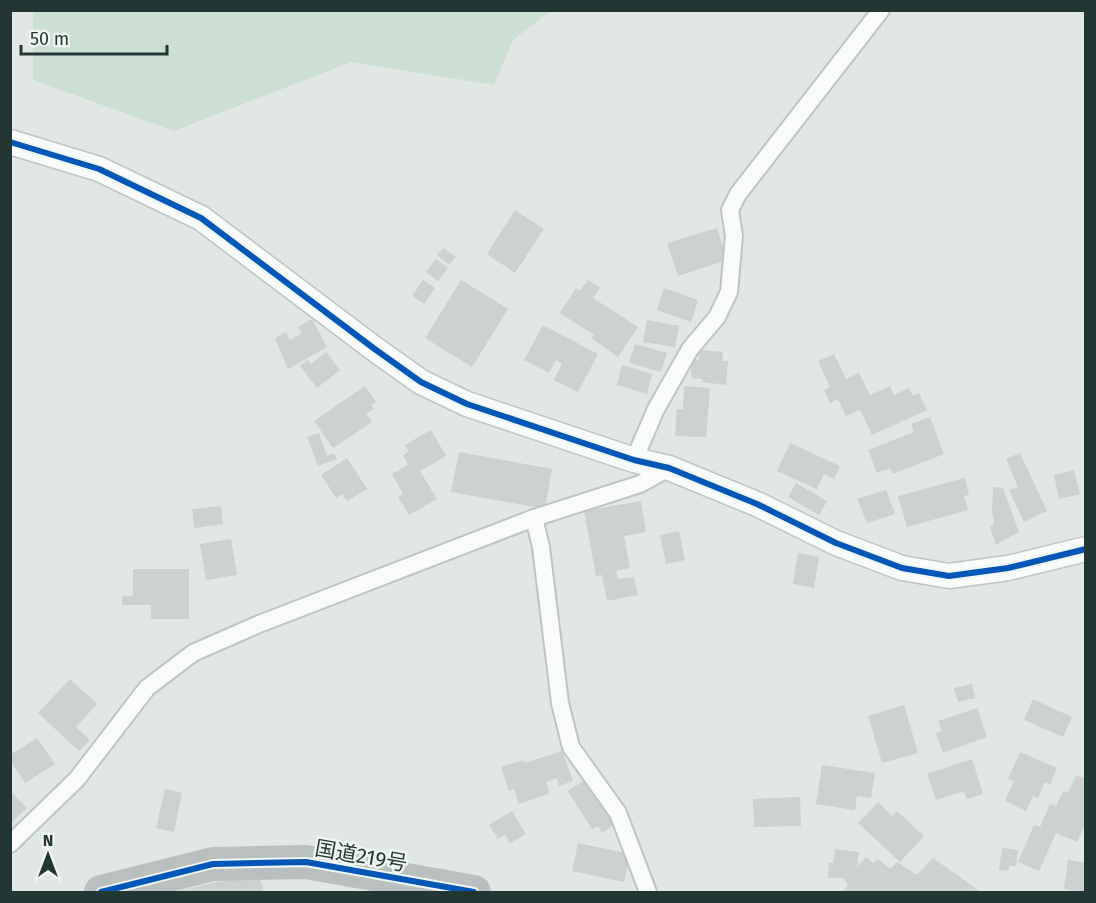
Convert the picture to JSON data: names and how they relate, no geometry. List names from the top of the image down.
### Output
{
  "streets": {
    "highway": ["国道219号"]
  },
  "scale_bar": "50 m",
  "north": "top"
}
